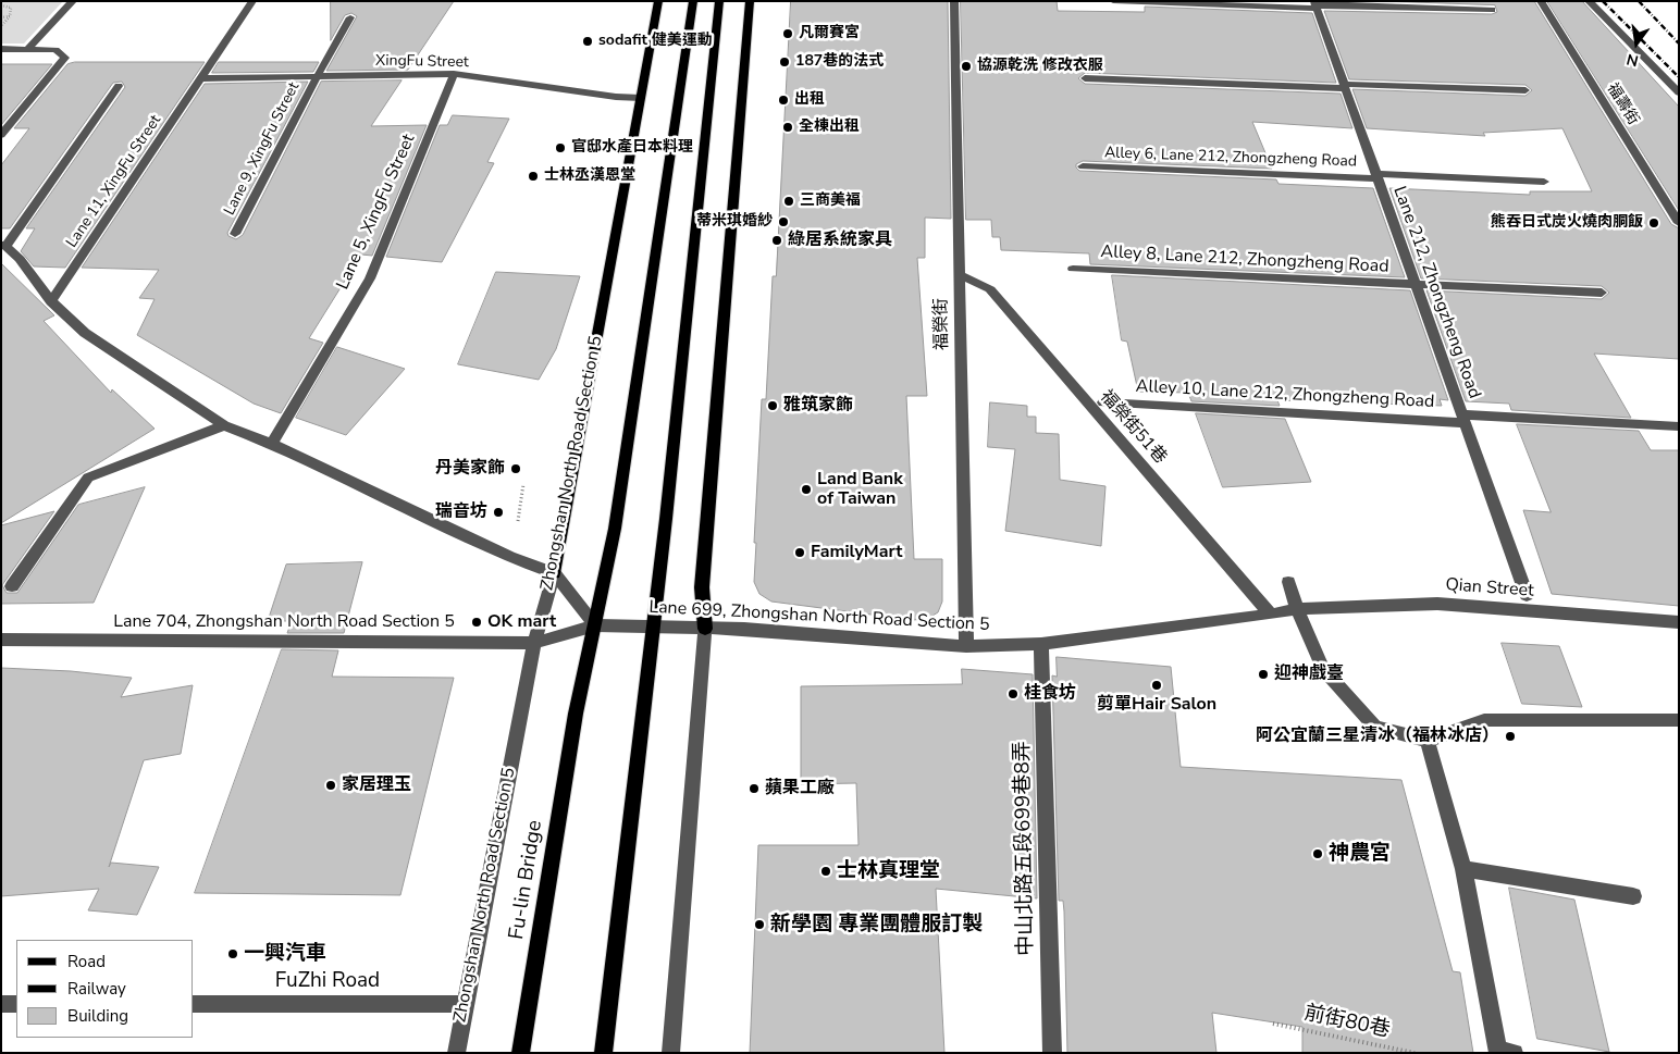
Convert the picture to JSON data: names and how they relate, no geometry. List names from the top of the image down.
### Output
{
  "streets": {
    "main road": ["Zhongshan North Road Section 5", "Fu-lin Bridge"],
    "street": [
      "XingFu Street",
      "福壽街",
      "Lane 9, XingFu Street",
      "Alley 6, Lane 212, Zhongzheng Road",
      "Lane 11, XingFu Street",
      "Lane 5, XingFu Street",
      "Alley 8, Lane 212, Zhongzheng Road",
      "Lane 212, Zhongzheng Road",
      "福榮街",
      "Alley 10, Lane 212, Zhongzheng Road",
      "福榮街51巷",
      "Qian Street",
      "Lane 699, Zhongshan North Road Section 5",
      "Lane 704, Zhongshan North Road Section 5",
      "中山北路五段699巷8弄",
      "FuZhi Road"
    ],
    "path": ["前街80巷"]
  },
  "crossings": [
    ["XingFu Street", "Lane 9, XingFu Street"],
    ["XingFu Street", "Lane 11, XingFu Street"],
    ["XingFu Street", "Lane 5, XingFu Street"],
    ["XingFu Street", "Zhongshan North Road Section 5"],
    ["Alley 6, Lane 212, Zhongzheng Road", "Lane 212, Zhongzheng Road"],
    ["Alley 8, Lane 212, Zhongzheng Road", "Lane 212, Zhongzheng Road"],
    ["Lane 212, Zhongzheng Road", "Alley 10, Lane 212, Zhongzheng Road"],
    ["福榮街", "福榮街51巷"],
    ["福榮街", "Lane 699, Zhongshan North Road Section 5"],
    ["福榮街51巷", "Qian Street"],
    ["Zhongshan North Road Section 5", "Lane 704, Zhongshan North Road Section 5"],
    ["Zhongshan North Road Section 5", "FuZhi Road"],
    ["Qian Street", "Lane 699, Zhongshan North Road Section 5"],
    ["Qian Street", "中山北路五段699巷8弄"],
    ["Lane 699, Zhongshan North Road Section 5", "Lane 704, Zhongshan North Road Section 5"],
    ["Lane 699, Zhongshan North Road Section 5", "中山北路五段699巷8弄"],
    ["Lane 699, Zhongshan North Road Section 5", "Fu-lin Bridge"],
    ["Lane 704, Zhongshan North Road Section 5", "Fu-lin Bridge"]
  ],
  "places": [
    "凡爾賽宮",
    "sodafit 健美運動",
    "187巷的法式",
    "協源乾洗 修改衣服",
    "出租",
    "全棟出租",
    "官邸水產日本料理",
    "士林丞漢恩堂",
    "三商美福",
    "蒂米琪婚紗",
    "熊吞日式炭火燒肉胴飯",
    "綠居系統家具",
    "雅筑家飾",
    "丹美家飾",
    "Land Bank of Taiwan",
    "瑞音坊",
    "FamilyMart",
    "OK mart",
    "迎神戲臺",
    "剪單Hair Salon",
    "桂食坊",
    "阿公宜蘭三星清冰（福林冰店）",
    "家居理玉",
    "蘋果工廠",
    "神農宮",
    "士林真理堂",
    "新學園 專業團體服訂製",
    "一興汽車"
  ],
  "legend": ["Road", "Railway", "Building"],
  "north": "bottom"
}
